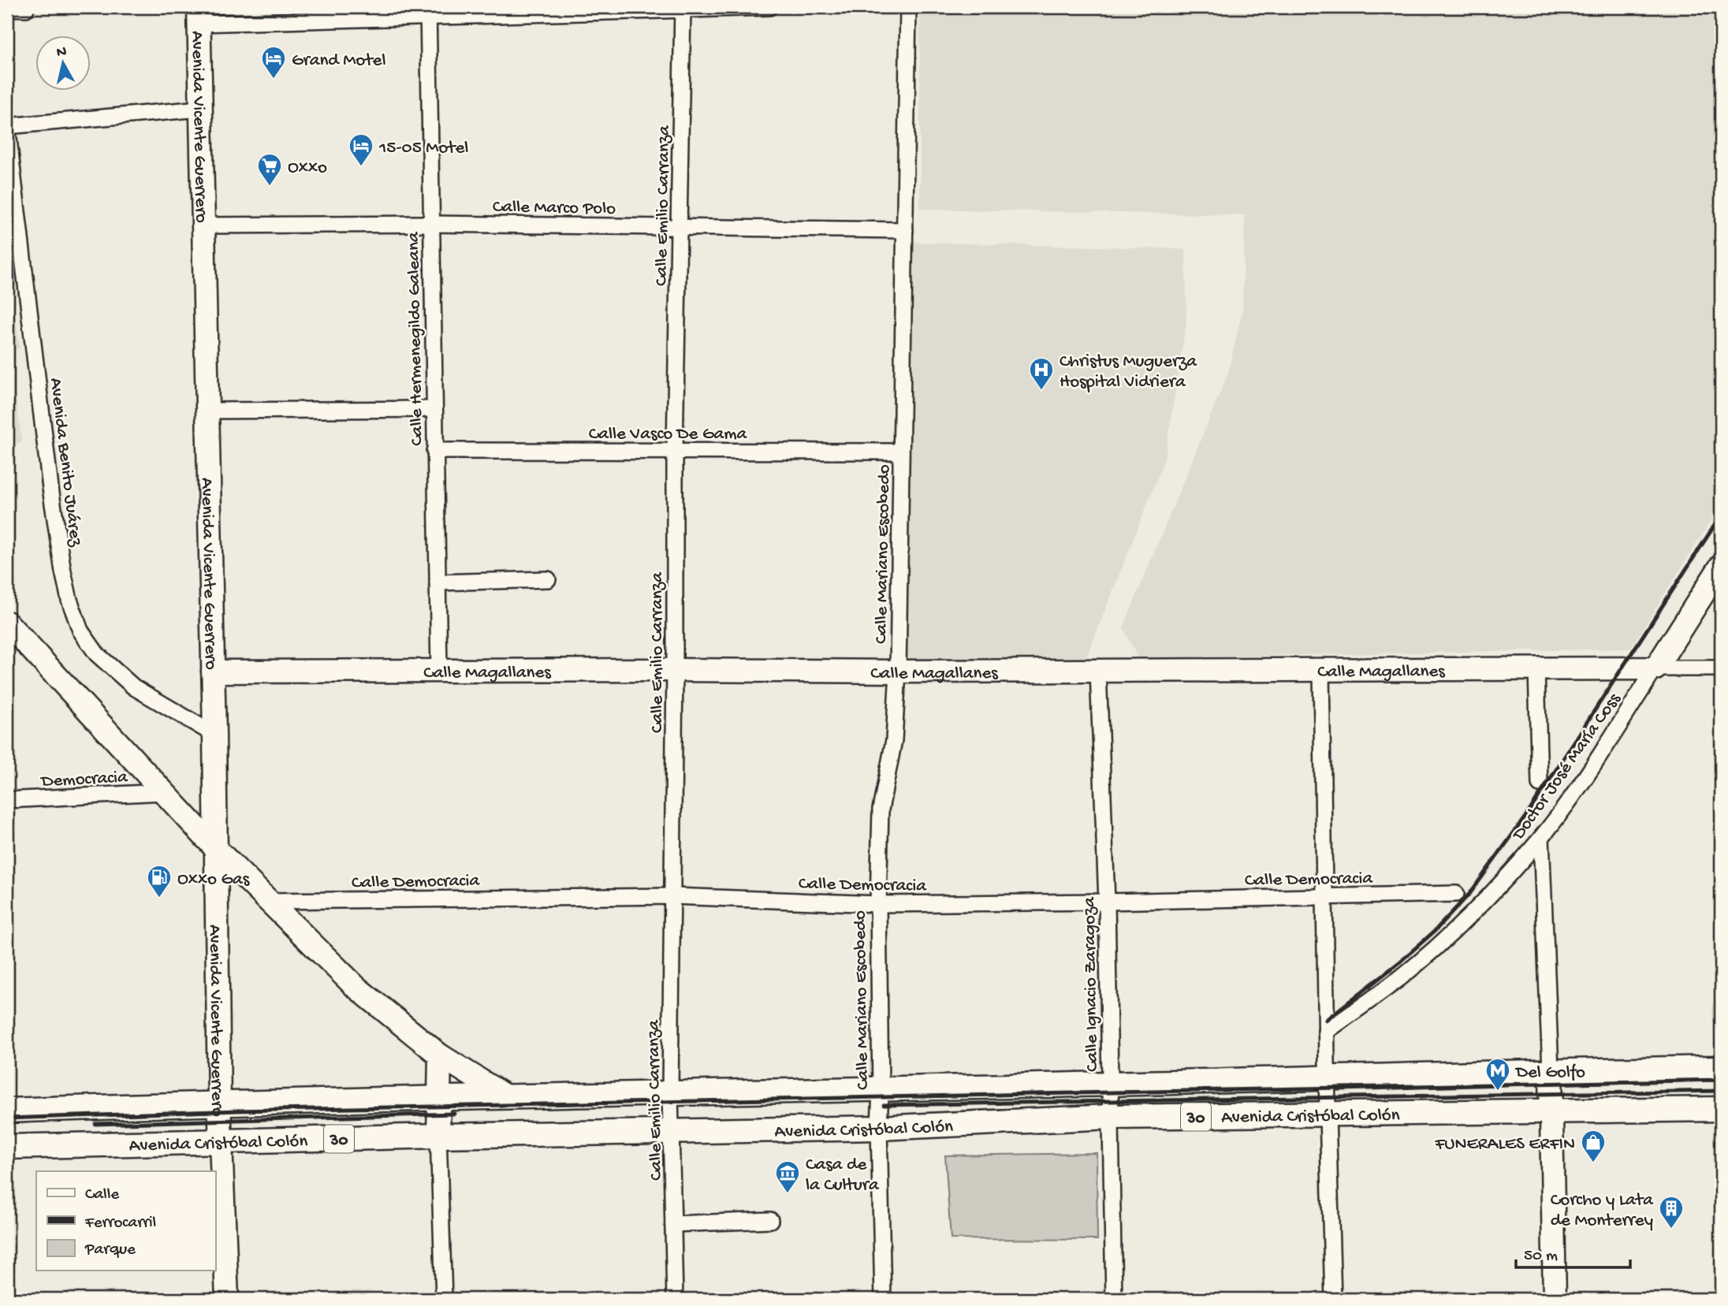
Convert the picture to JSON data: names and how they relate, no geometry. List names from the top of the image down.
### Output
{
  "streets": {
    "main road": ["Avenida Cristóbal Colón", "30"],
    "street": [
      "Avenida Vicente Guerrero",
      "Calle Marco Polo",
      "Calle Emilio Carranza",
      "Calle Hermenegildo Galeana",
      "Calle Vasco De Gama",
      "Avenida Benito Juárez",
      "Calle Mariano Escobedo",
      "Calle Magallanes",
      "Doctor José María Coss",
      "Democracia",
      "Calle Democracia",
      "Calle Ignacio Zaragoza"
    ]
  },
  "crossings": [
    ["Avenida Vicente Guerrero", "Calle Marco Polo"],
    ["Avenida Vicente Guerrero", "Avenida Benito Juárez"],
    ["Avenida Vicente Guerrero", "Calle Magallanes"],
    ["Avenida Vicente Guerrero", "Avenida Cristóbal Colón"],
    ["Calle Marco Polo", "Calle Emilio Carranza"],
    ["Calle Marco Polo", "Calle Hermenegildo Galeana"],
    ["Calle Marco Polo", "Calle Mariano Escobedo"],
    ["Calle Emilio Carranza", "Calle Vasco De Gama"],
    ["Calle Emilio Carranza", "Calle Magallanes"],
    ["Calle Emilio Carranza", "Calle Democracia"],
    ["Calle Emilio Carranza", "Avenida Cristóbal Colón"],
    ["Calle Emilio Carranza", "30"],
    ["Calle Hermenegildo Galeana", "Calle Vasco De Gama"],
    ["Calle Hermenegildo Galeana", "Calle Magallanes"],
    ["Calle Vasco De Gama", "Calle Mariano Escobedo"],
    ["Calle Mariano Escobedo", "Calle Magallanes"],
    ["Calle Mariano Escobedo", "Calle Democracia"],
    ["Calle Mariano Escobedo", "Avenida Cristóbal Colón"],
    ["Calle Mariano Escobedo", "30"],
    ["Calle Magallanes", "Doctor José María Coss"],
    ["Calle Magallanes", "Calle Ignacio Zaragoza"],
    ["Calle Democracia", "Calle Ignacio Zaragoza"],
    ["Calle Ignacio Zaragoza", "Avenida Cristóbal Colón"],
    ["Calle Ignacio Zaragoza", "30"],
    ["Avenida Cristóbal Colón", "30"]
  ],
  "places": {
    "hotel": ["Grand Motel", "15-05 Motel"],
    "supermarket": ["Oxxo"],
    "hospital": ["Christus Muguerza Hospital Vidriera"],
    "fuel station": ["Oxxo Gas"],
    "metro station": ["Del Golfo"],
    "shop": ["FUNERALES ERFIN"],
    "museum": ["Casa de la Cultura"],
    "building": ["Corcho y Lata de Monterrey"]
  },
  "legend": ["Calle", "Ferrocarril", "Parque"],
  "scale_bar": "50 m",
  "north": "top"
}
